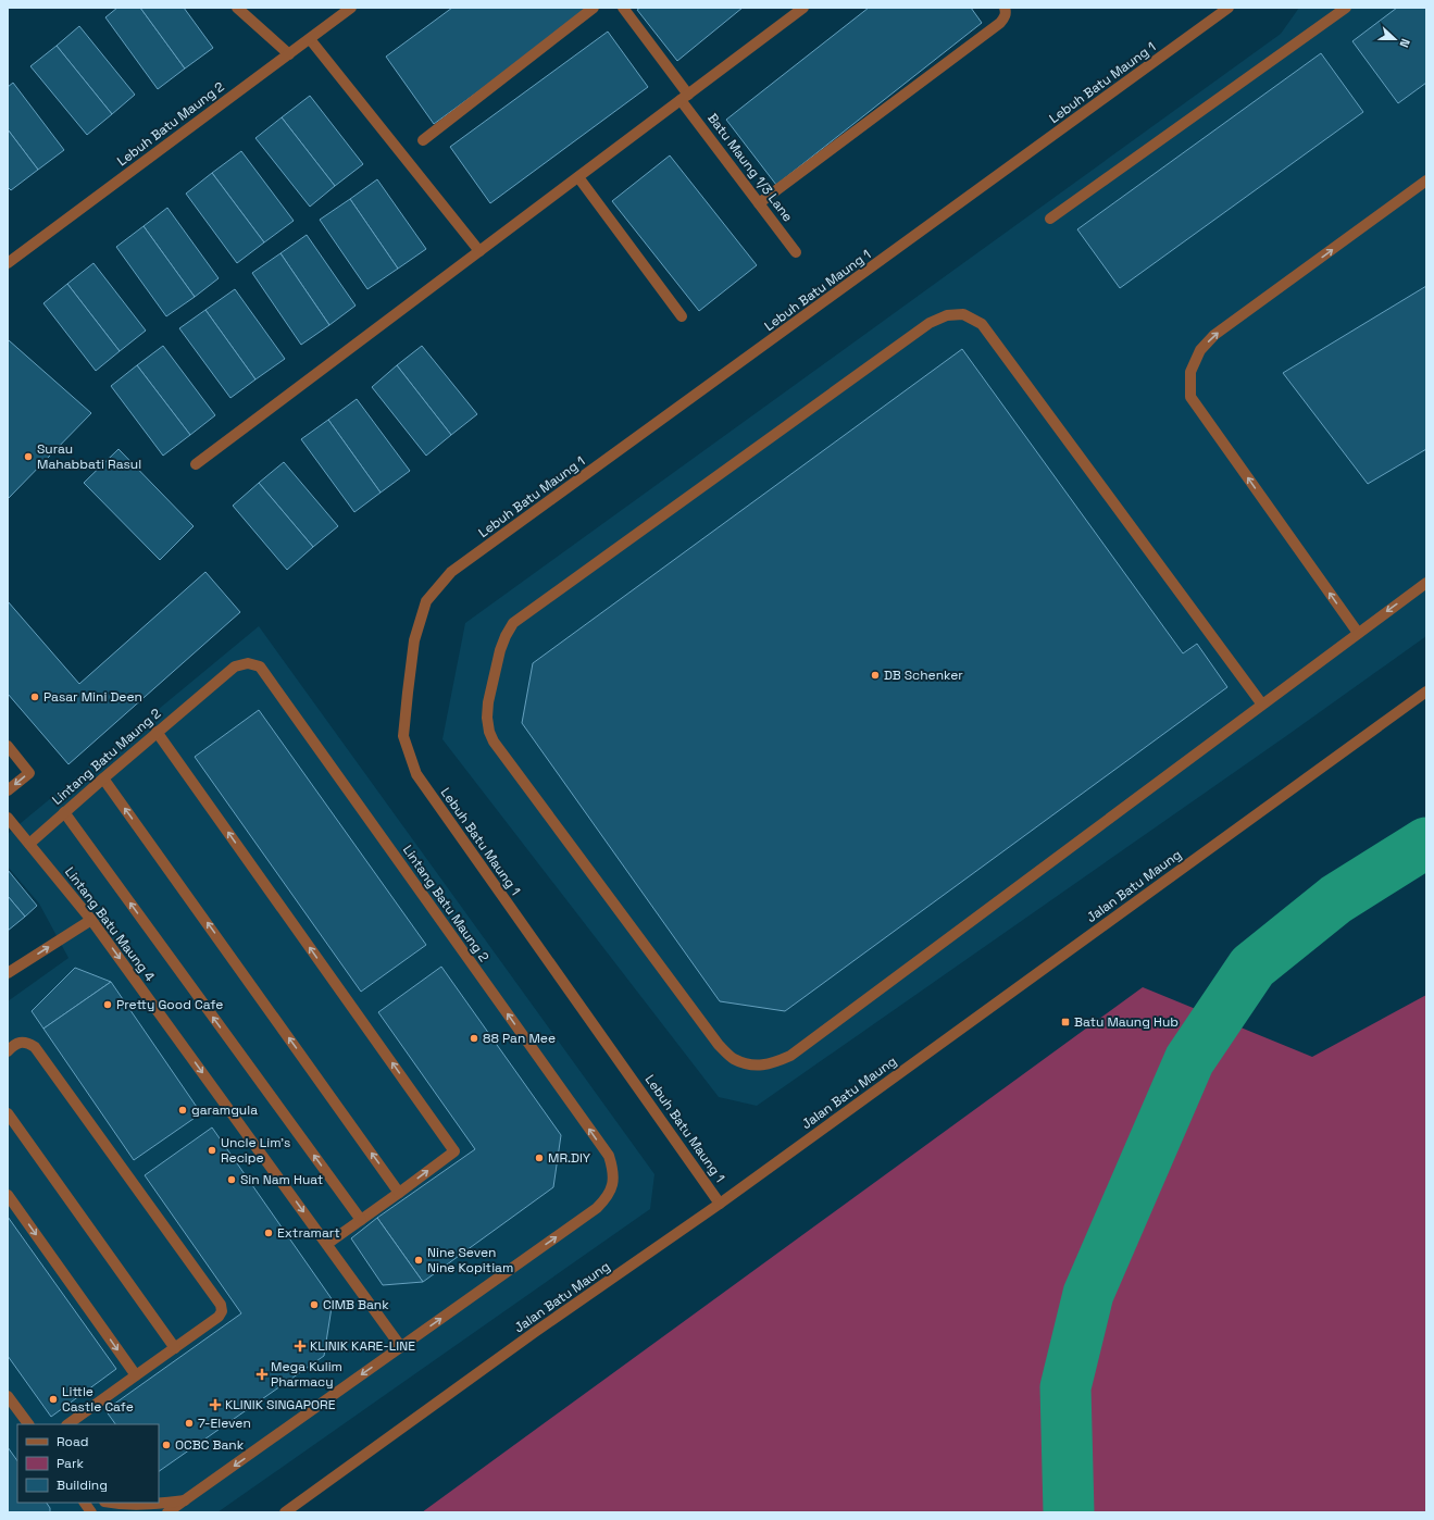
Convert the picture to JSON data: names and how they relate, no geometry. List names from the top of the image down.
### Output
{
  "streets": {
    "street": [
      "Lebuh Batu Maung 1",
      "Lebuh Batu Maung 2",
      "Batu Maung 1/3 Lane",
      "Lintang Batu Maung 2",
      "Jalan Batu Maung",
      "Lintang Batu Maung 4"
    ]
  },
  "crossings": [
    ["Lebuh Batu Maung 1", "Jalan Batu Maung"],
    ["Lintang Batu Maung 2", "Lintang Batu Maung 4"]
  ],
  "places": {
    "other": [
      "Surau Mahabbati Rasul",
      "DB Schenker",
      "Pasar Mini Deen",
      "Pretty Good Cafe",
      "88 Pan Mee",
      "garamgula",
      "Uncle Lim's Recipe",
      "MR.DIY",
      "Sin Nam Huat",
      "Extramart",
      "Nine Seven Nine Kopitiam",
      "CIMB Bank",
      "Little Castle Cafe",
      "7-Eleven",
      "OCBC Bank"
    ],
    "transit": ["Batu Maung Hub"],
    "health": ["KLINIK KARE-LINE", "Mega Kulim Pharmacy", "KLINIK SINGAPORE"]
  },
  "legend": ["Road", "Park", "Building"],
  "north": "right"
}
